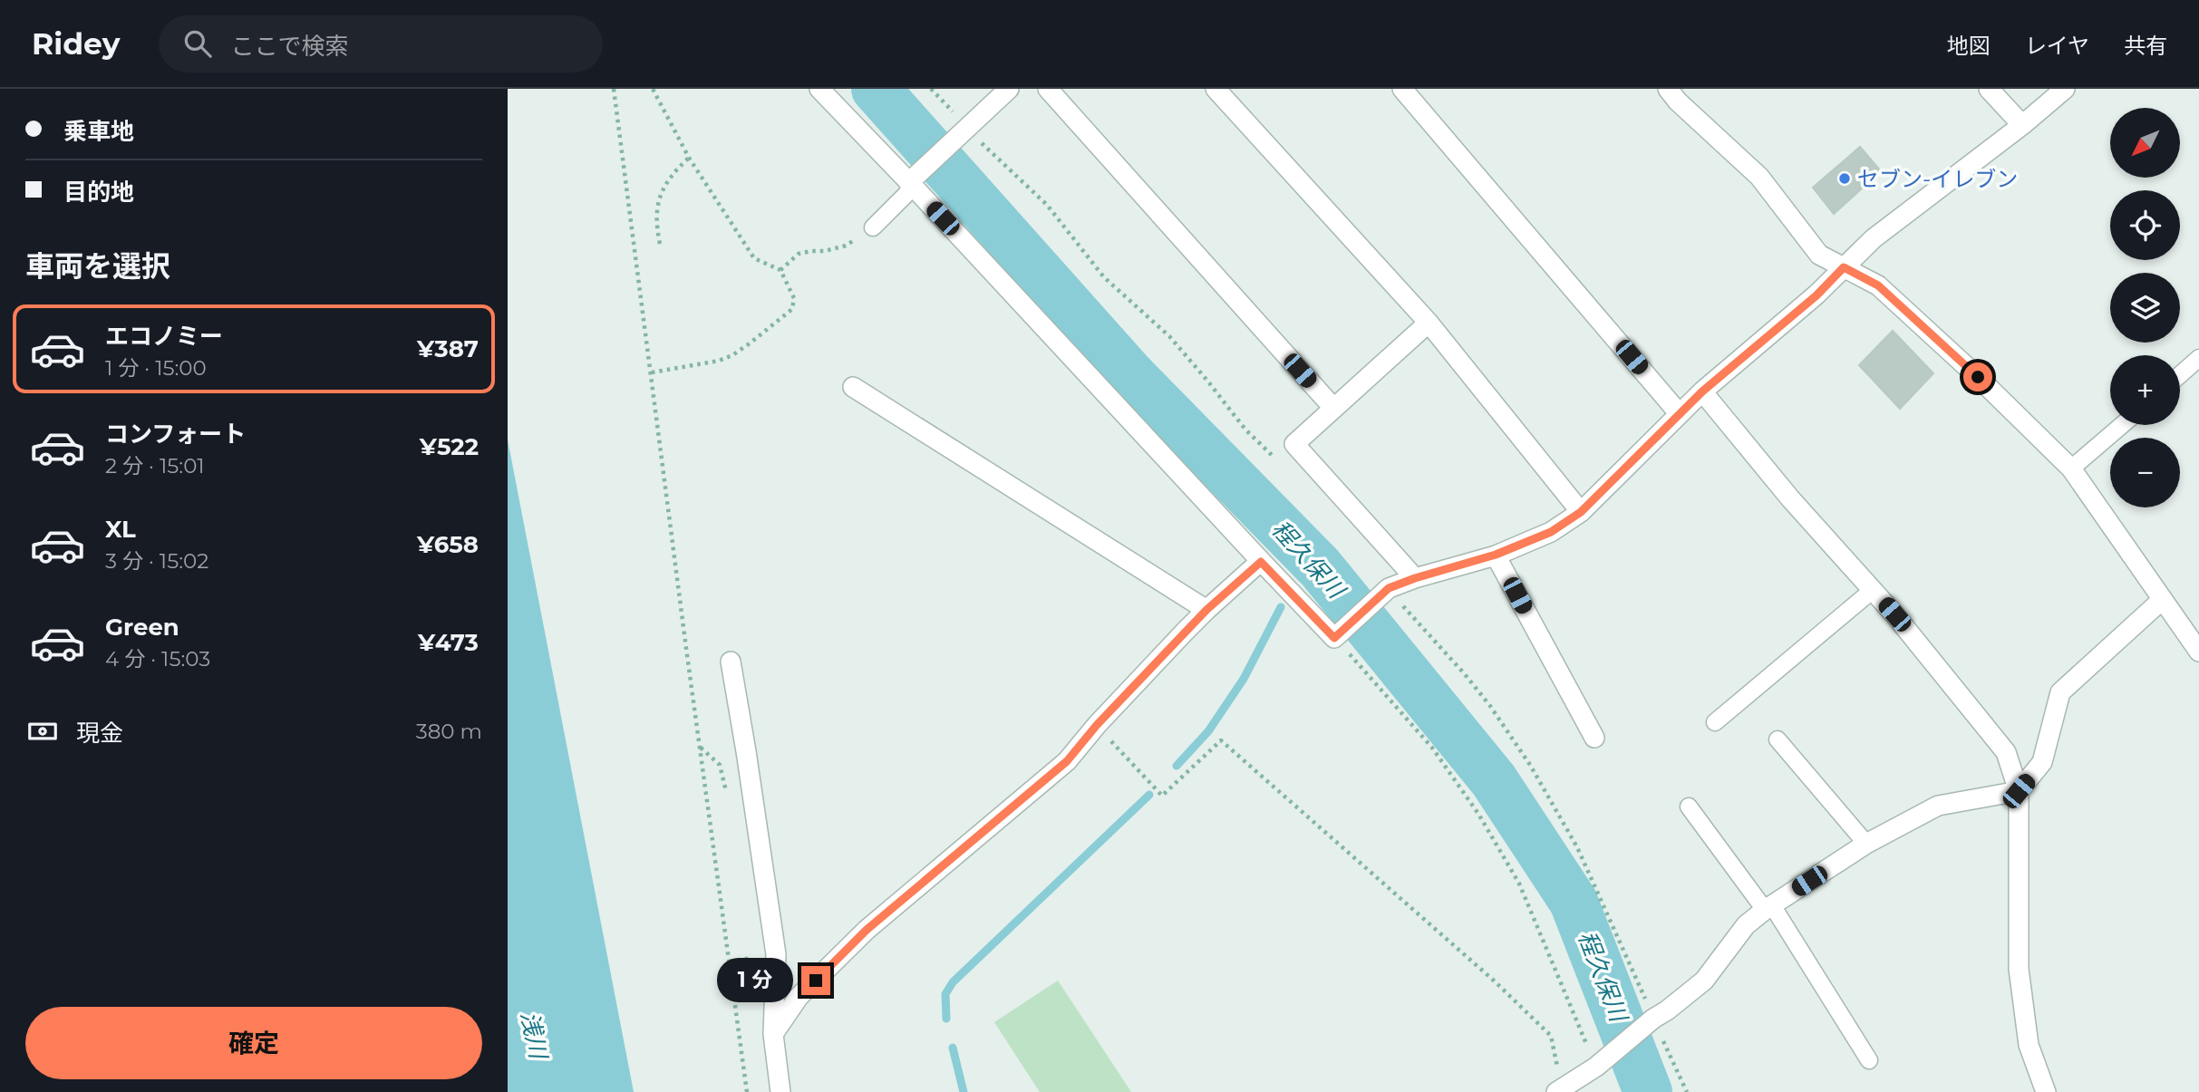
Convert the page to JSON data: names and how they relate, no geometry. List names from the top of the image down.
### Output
{
  "water": ["程久保川", "浅川"],
  "places": ["セブン-イレブン"],
  "north": "bottom left",
  "page": {
    "header": "Ridey",
    "search": "ここで検索",
    "nav": ["地図", "レイヤ", "共有"],
    "banner": ["乗車地", "目的地"],
    "map_buttons": ["+", "−"],
    "heading": "車両を選択",
    "list": [
      {
        "name": "エコノミー",
        "note": "1 分 · 15:00",
        "value": "¥387"
      },
      {
        "name": "コンフォート",
        "note": "2 分 · 15:01",
        "value": "¥522"
      },
      {
        "name": "XL",
        "note": "3 分 · 15:02",
        "value": "¥658"
      },
      {
        "name": "Green",
        "note": "4 分 · 15:03",
        "value": "¥473"
      }
    ],
    "pay": ["現金", "380 m"],
    "bubble": "1 分",
    "buttons": "確定"
  }
}
